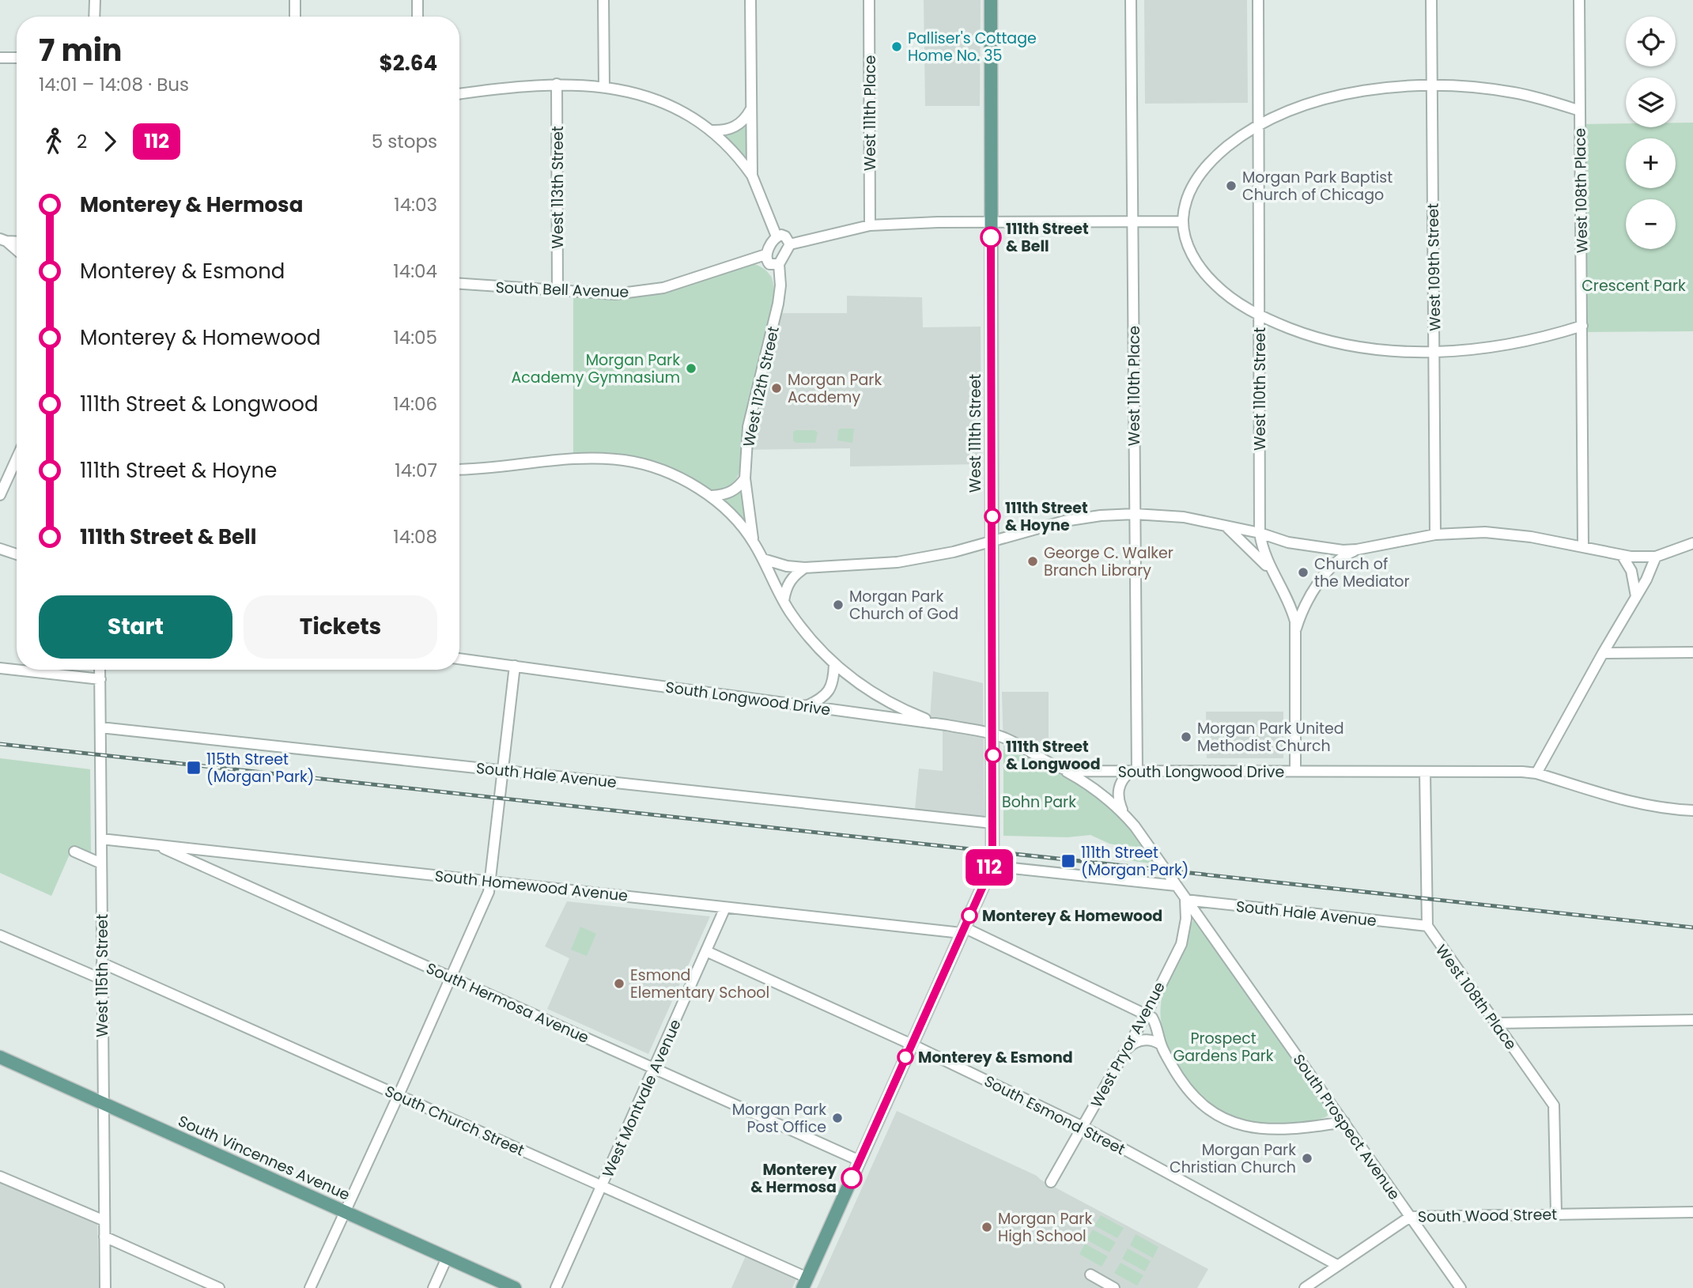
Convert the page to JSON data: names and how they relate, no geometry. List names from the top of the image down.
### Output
{
  "streets": {
    "main road": ["West 111th Street", "South Vincennes Avenue"],
    "street": [
      "West 111th Place",
      "West 113th Street",
      "West 108th Place",
      "West 109th Street",
      "South Bell Avenue",
      "West 110th Place",
      "West 112th Street",
      "West 110th Street",
      "South Longwood Drive",
      "South Hale Avenue",
      "South Homewood Avenue",
      "West 115th Street",
      "South Hermosa Avenue",
      "West Pryor Avenue",
      "West Montvale Avenue",
      "South Esmond Street",
      "South Church Street",
      "South Prospect Avenue",
      "South Wood Street"
    ]
  },
  "crossings": [
    ["West 113th Street", "South Bell Avenue"],
    ["West 108th Place", "South Hale Avenue"],
    ["West 108th Place", "South Wood Street"],
    ["West 110th Place", "South Longwood Drive"],
    ["West 110th Street", "South Longwood Drive"],
    ["West 111th Street", "South Longwood Drive"],
    ["West 111th Street", "South Hale Avenue"],
    ["West 111th Street", "South Homewood Avenue"],
    ["West 111th Street", "South Hermosa Avenue"],
    ["West 111th Street", "South Esmond Street"],
    ["West 111th Street", "South Church Street"],
    ["South Longwood Drive", "South Prospect Avenue"],
    ["South Hale Avenue", "West 115th Street"],
    ["South Hale Avenue", "West Pryor Avenue"],
    ["South Hale Avenue", "South Prospect Avenue"],
    ["South Homewood Avenue", "West 115th Street"],
    ["South Homewood Avenue", "South Hermosa Avenue"],
    ["South Homewood Avenue", "West Pryor Avenue"],
    ["South Homewood Avenue", "West Montvale Avenue"],
    ["West 115th Street", "South Church Street"],
    ["West 115th Street", "South Vincennes Avenue"],
    ["South Hermosa Avenue", "West Montvale Avenue"],
    ["West Pryor Avenue", "South Esmond Street"],
    ["West Pryor Avenue", "South Prospect Avenue"],
    ["West Montvale Avenue", "South Esmond Street"],
    ["West Montvale Avenue", "South Church Street"],
    ["South Esmond Street", "South Wood Street"],
    ["South Prospect Avenue", "South Wood Street"]
  ],
  "parks": ["Crescent Park", "Bohn Park", "Prospect Gardens Park"],
  "places": {
    "other": [
      "Palliser's Cottage Home No. 35",
      "Morgan Park Baptist Church of Chicago",
      "111th Street & Bell",
      "Morgan Park Academy Gymnasium",
      "Morgan Park Academy",
      "111th Street & Hoyne",
      "George C. Walker Branch Library",
      "Church of the Mediator",
      "Morgan Park Church of God",
      "Morgan Park United Methodist Church",
      "111th Street & Longwood",
      "Monterey & Homewood",
      "Esmond Elementary School",
      "Monterey & Esmond",
      "Morgan Park Post Office",
      "Morgan Park Christian Church",
      "Monterey & Hermosa",
      "Morgan Park High School"
    ],
    "transit": ["115th Street (Morgan Park)", "111th Street (Morgan Park)"]
  },
  "lines": ["bus line 112"],
  "page": {
    "on_map": "112",
    "map_buttons": ["+", "−"],
    "heading": ["7 min", "14:01 – 14:08 · Bus", "$2.64"],
    "legs": ["2", "112", "5 stops"],
    "list": [
      {
        "name": "Monterey & Hermosa",
        "value": "14:03"
      },
      {
        "name": "Monterey & Esmond",
        "value": "14:04"
      },
      {
        "name": "Monterey & Homewood",
        "value": "14:05"
      },
      {
        "name": "111th Street & Longwood",
        "value": "14:06"
      },
      {
        "name": "111th Street & Hoyne",
        "value": "14:07"
      },
      {
        "name": "111th Street & Bell",
        "value": "14:08"
      }
    ],
    "buttons": ["Start", "Tickets"]
  }
}
